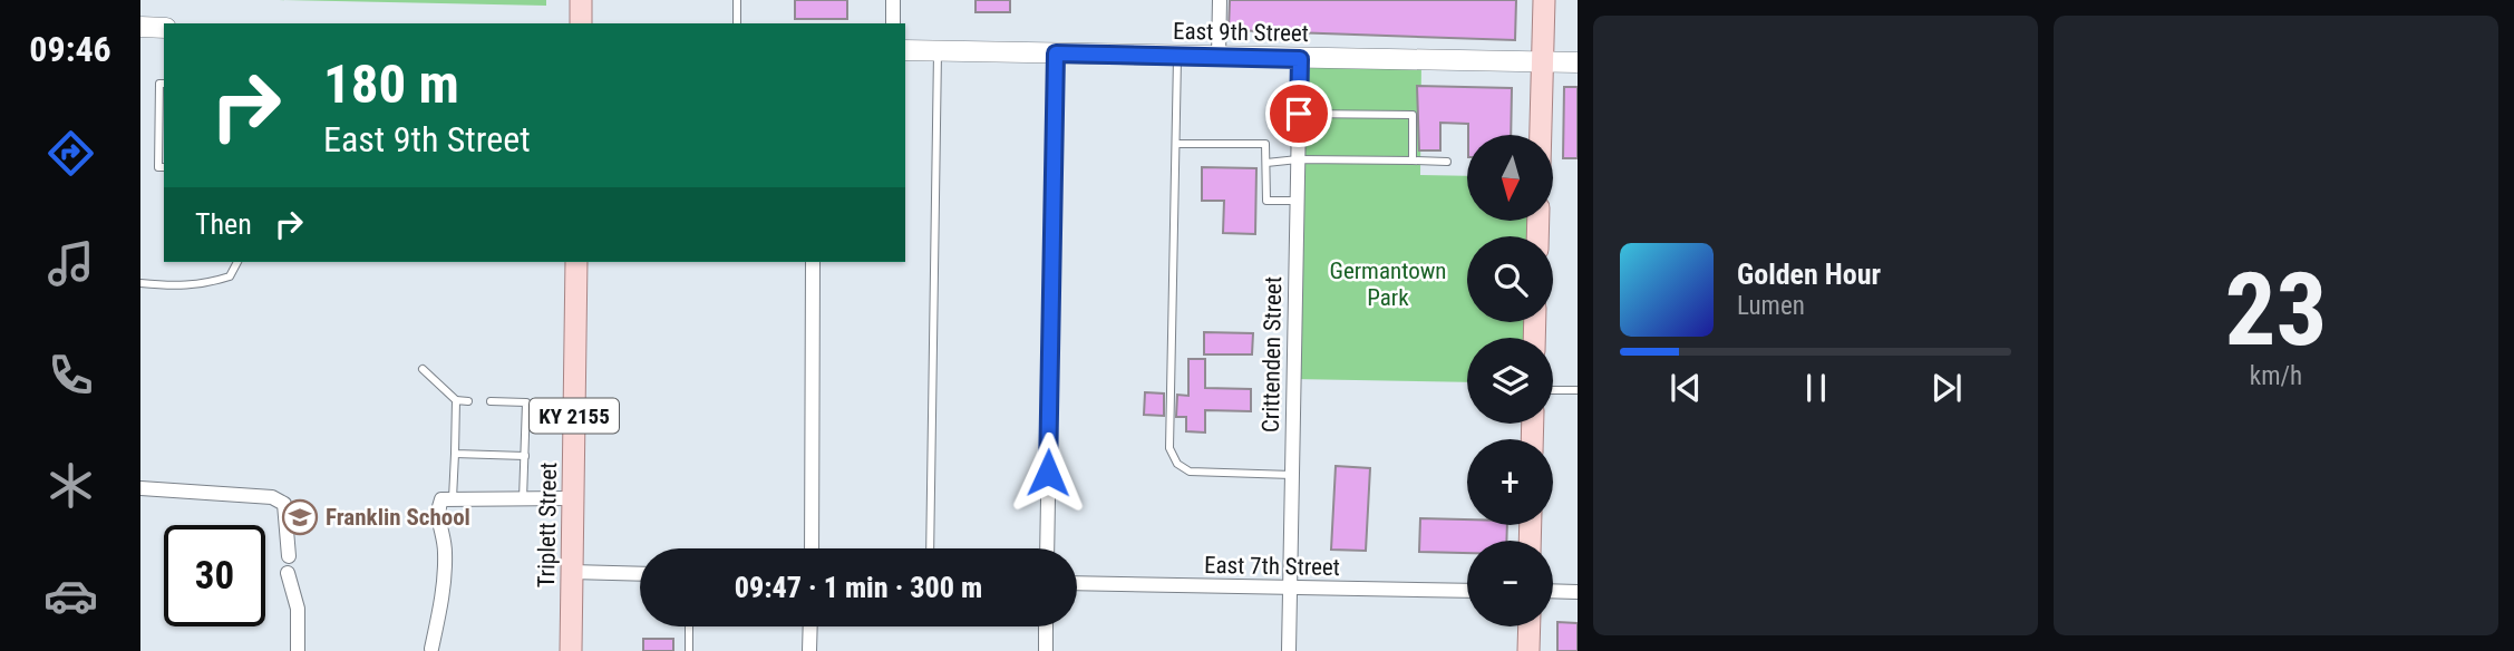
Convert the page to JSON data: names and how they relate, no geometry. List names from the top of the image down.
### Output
{
  "streets": {
    "main road": ["KY 2155", "Triplett Street"],
    "street": ["East 9th Street", "Crittenden Street", "East 7th Street"]
  },
  "crossings": [
    ["East 9th Street", "Crittenden Street"],
    ["Crittenden Street", "East 7th Street"]
  ],
  "parks": ["Germantown Park"],
  "places": {
    "school or university": ["Franklin School"]
  },
  "north": "bottom",
  "page": {
    "tabs": "09:46",
    "tile": ["23", "km/h"],
    "turn": ["180 m", "East 9th Street"],
    "map_buttons": ["+", "−"],
    "then": "Then",
    "song": ["Golden Hour", "Lumen"],
    "limit": "30",
    "trip": "09:47 · 1 min · 300 m"
  }
}
